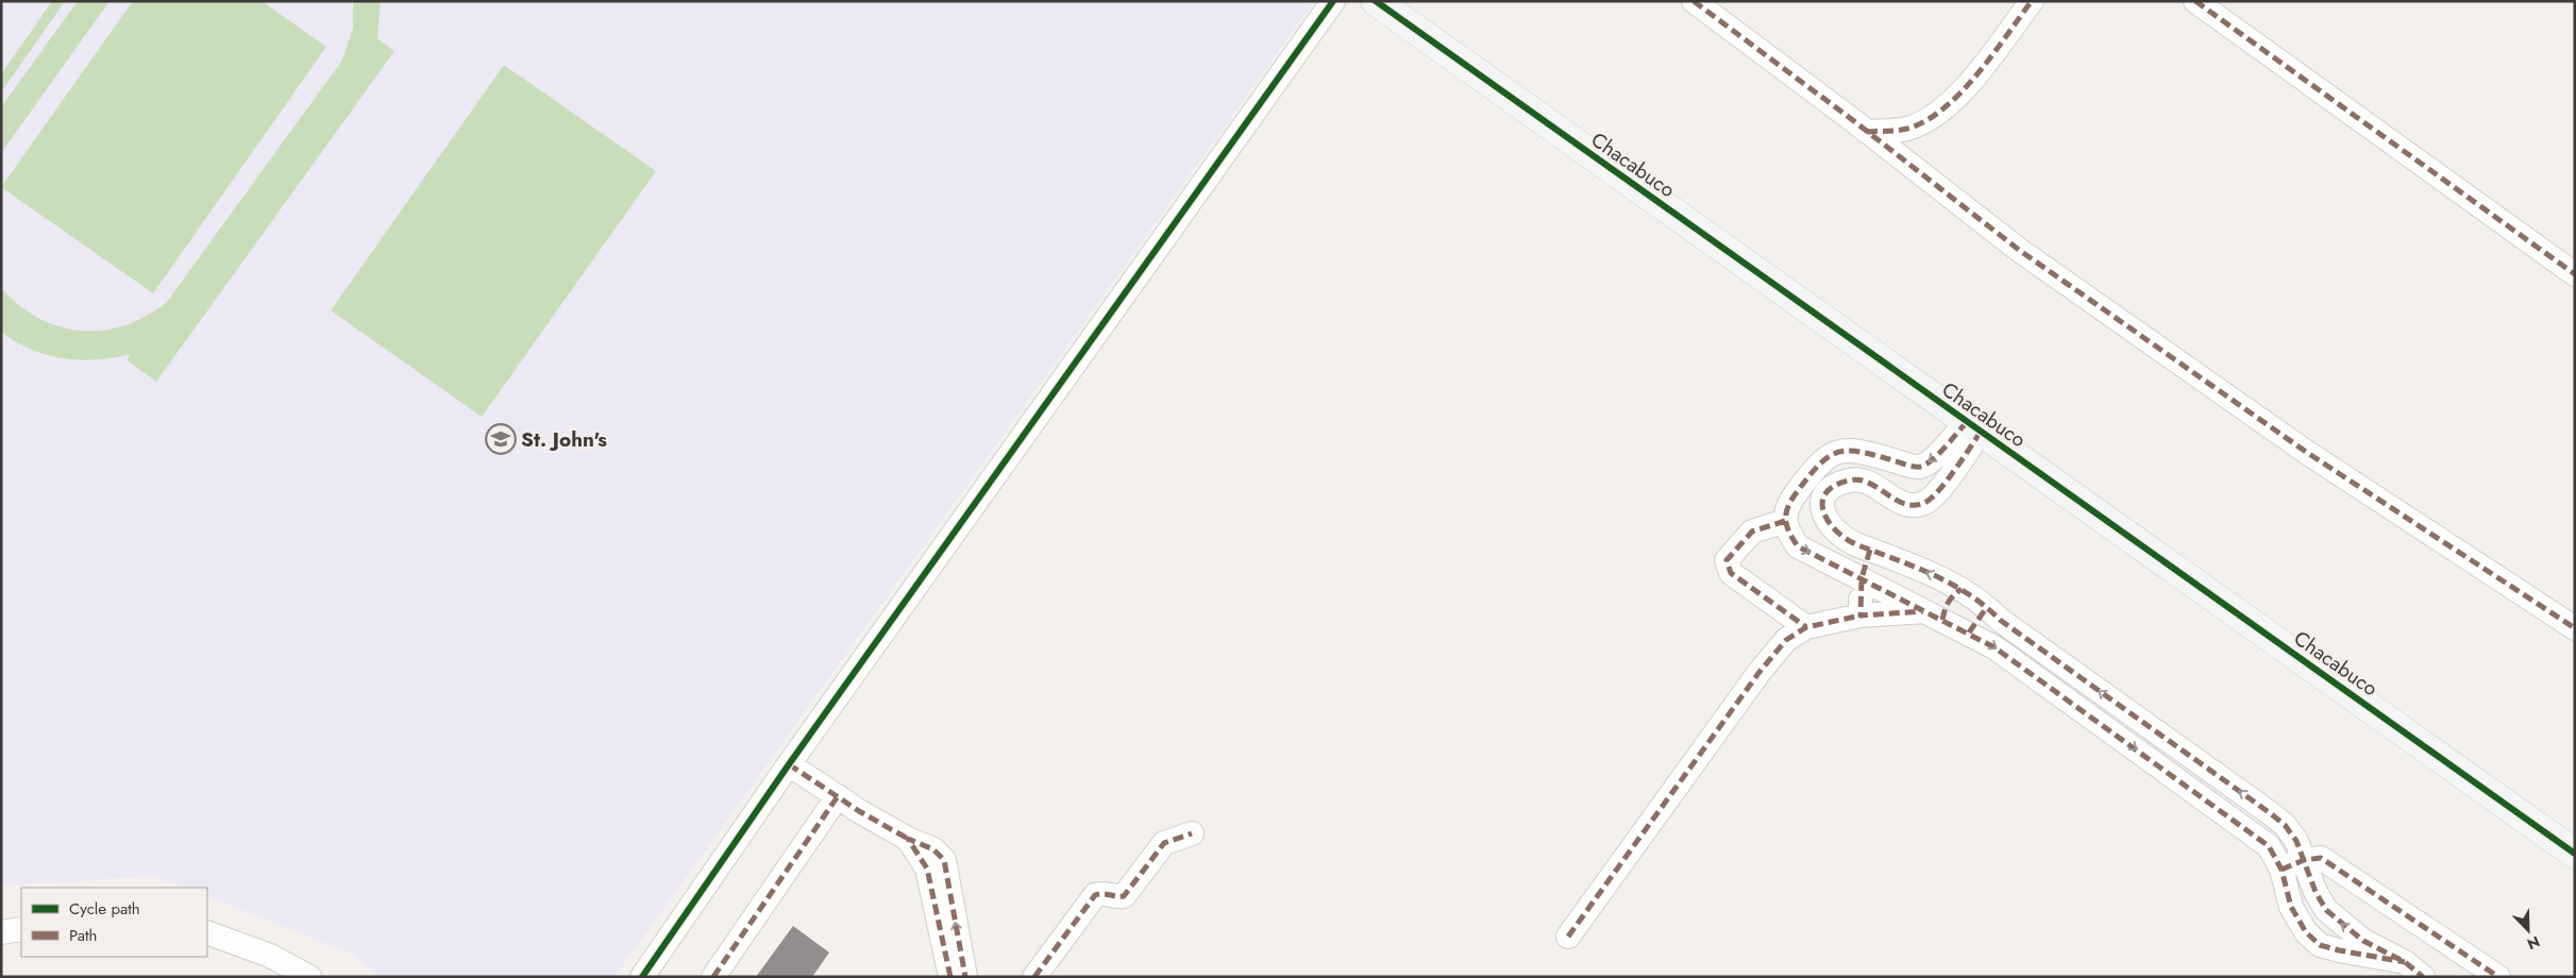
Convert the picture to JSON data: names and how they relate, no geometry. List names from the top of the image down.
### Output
{
  "streets": {
    "street": ["Chacabuco"]
  },
  "places": {
    "school or university": ["St. John's"]
  },
  "legend": ["Cycle path", "Path"],
  "north": "bottom right"
}
